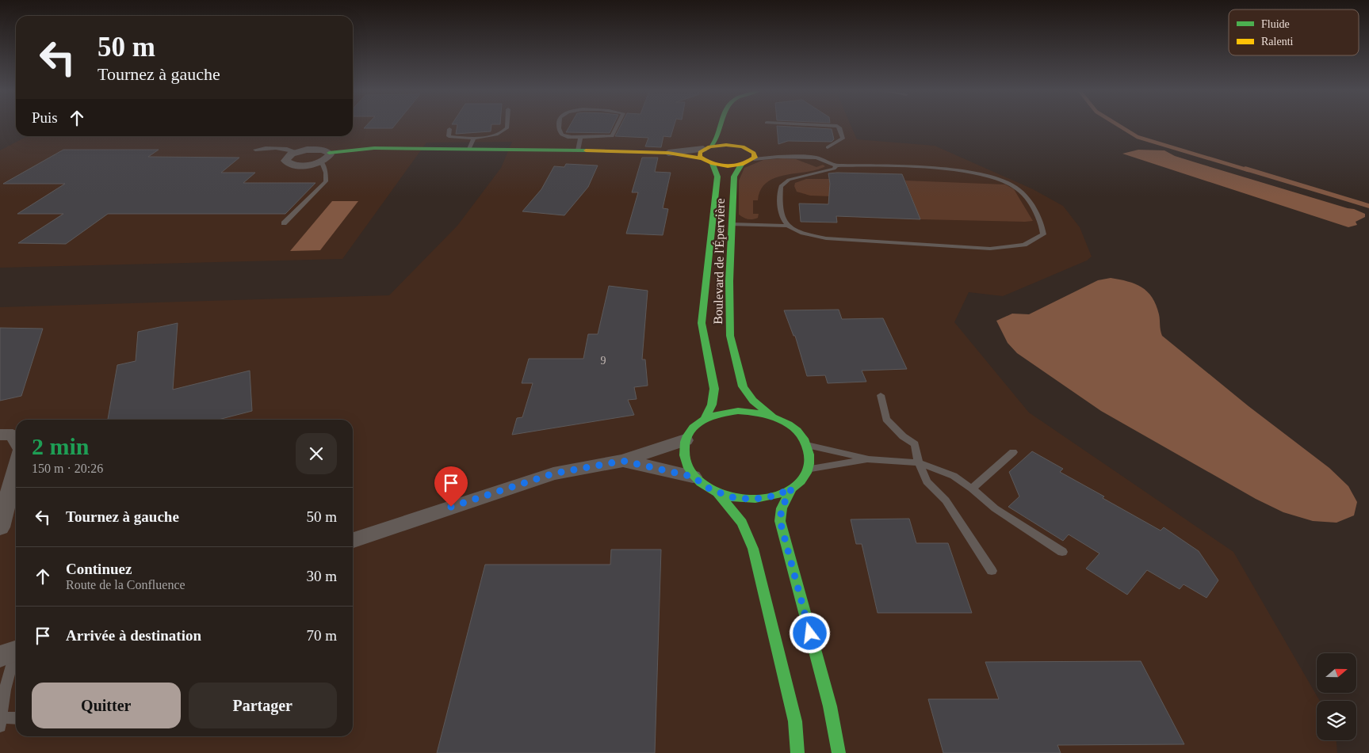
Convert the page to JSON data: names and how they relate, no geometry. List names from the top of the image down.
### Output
{
  "streets": {
    "street": ["Boulevard de l'Épervière"]
  },
  "house_numbers": ["9"],
  "legend": ["Fluide", "Ralenti"],
  "north": "right",
  "page": {
    "turn": ["50 m", "Tournez à gauche"],
    "then": "Puis",
    "heading": ["2 min", "150 m · 20:26"],
    "list": [
      {
        "name": "Tournez à gauche",
        "value": "50 m"
      },
      {
        "name": "Continuez",
        "note": "Route de la Confluence",
        "value": "30 m"
      },
      {
        "name": "Arrivée à destination",
        "value": "70 m"
      }
    ],
    "buttons": ["Quitter", "Partager"]
  }
}
